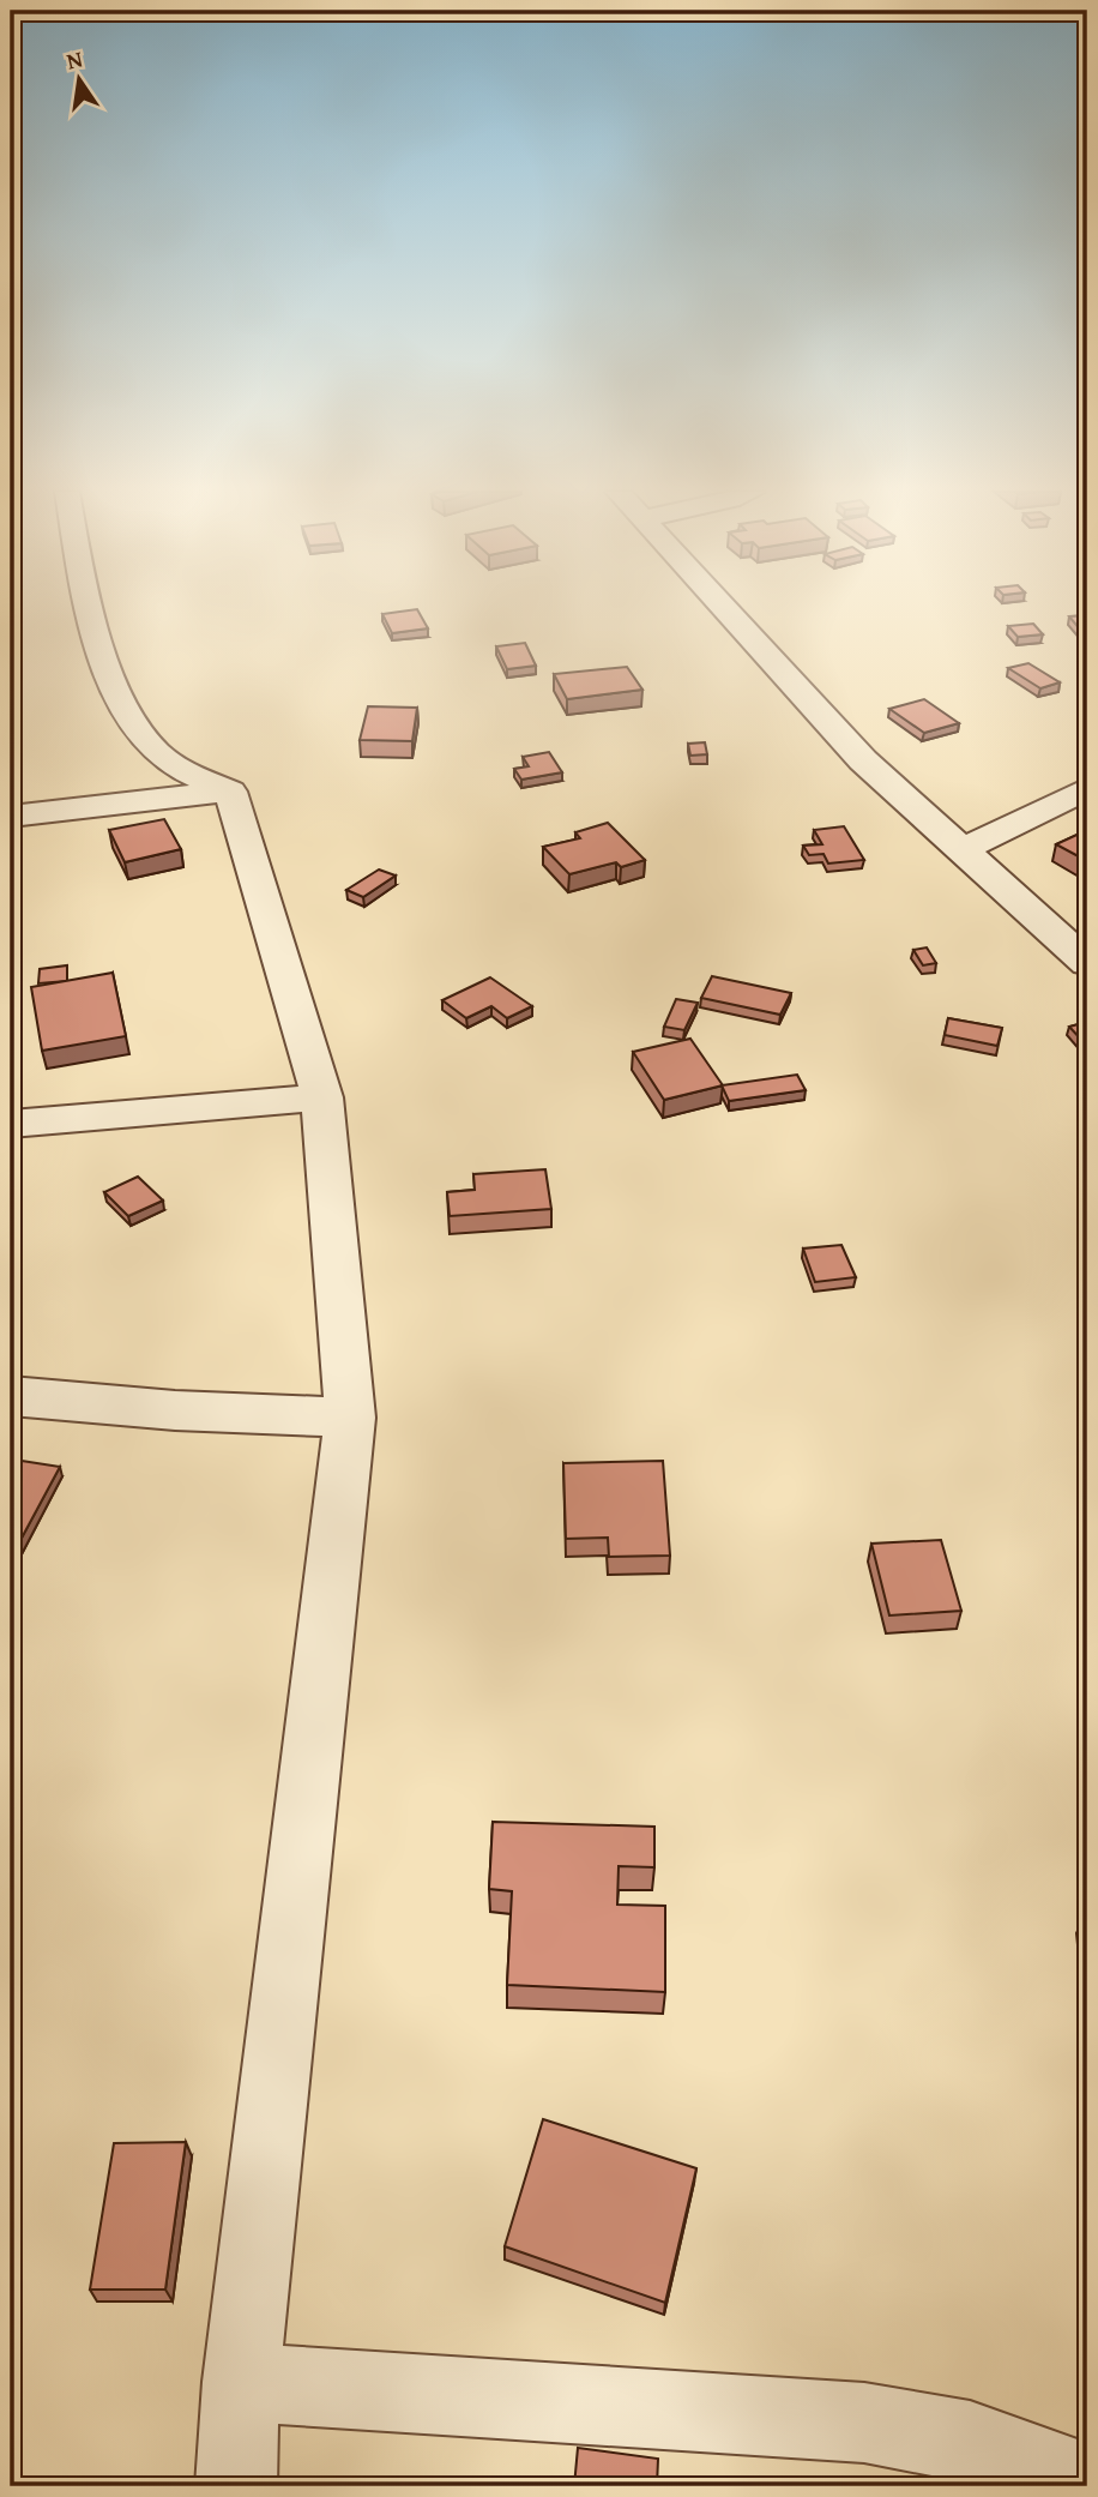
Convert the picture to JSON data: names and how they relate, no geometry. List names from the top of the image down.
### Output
{
  "north": "top"
}
